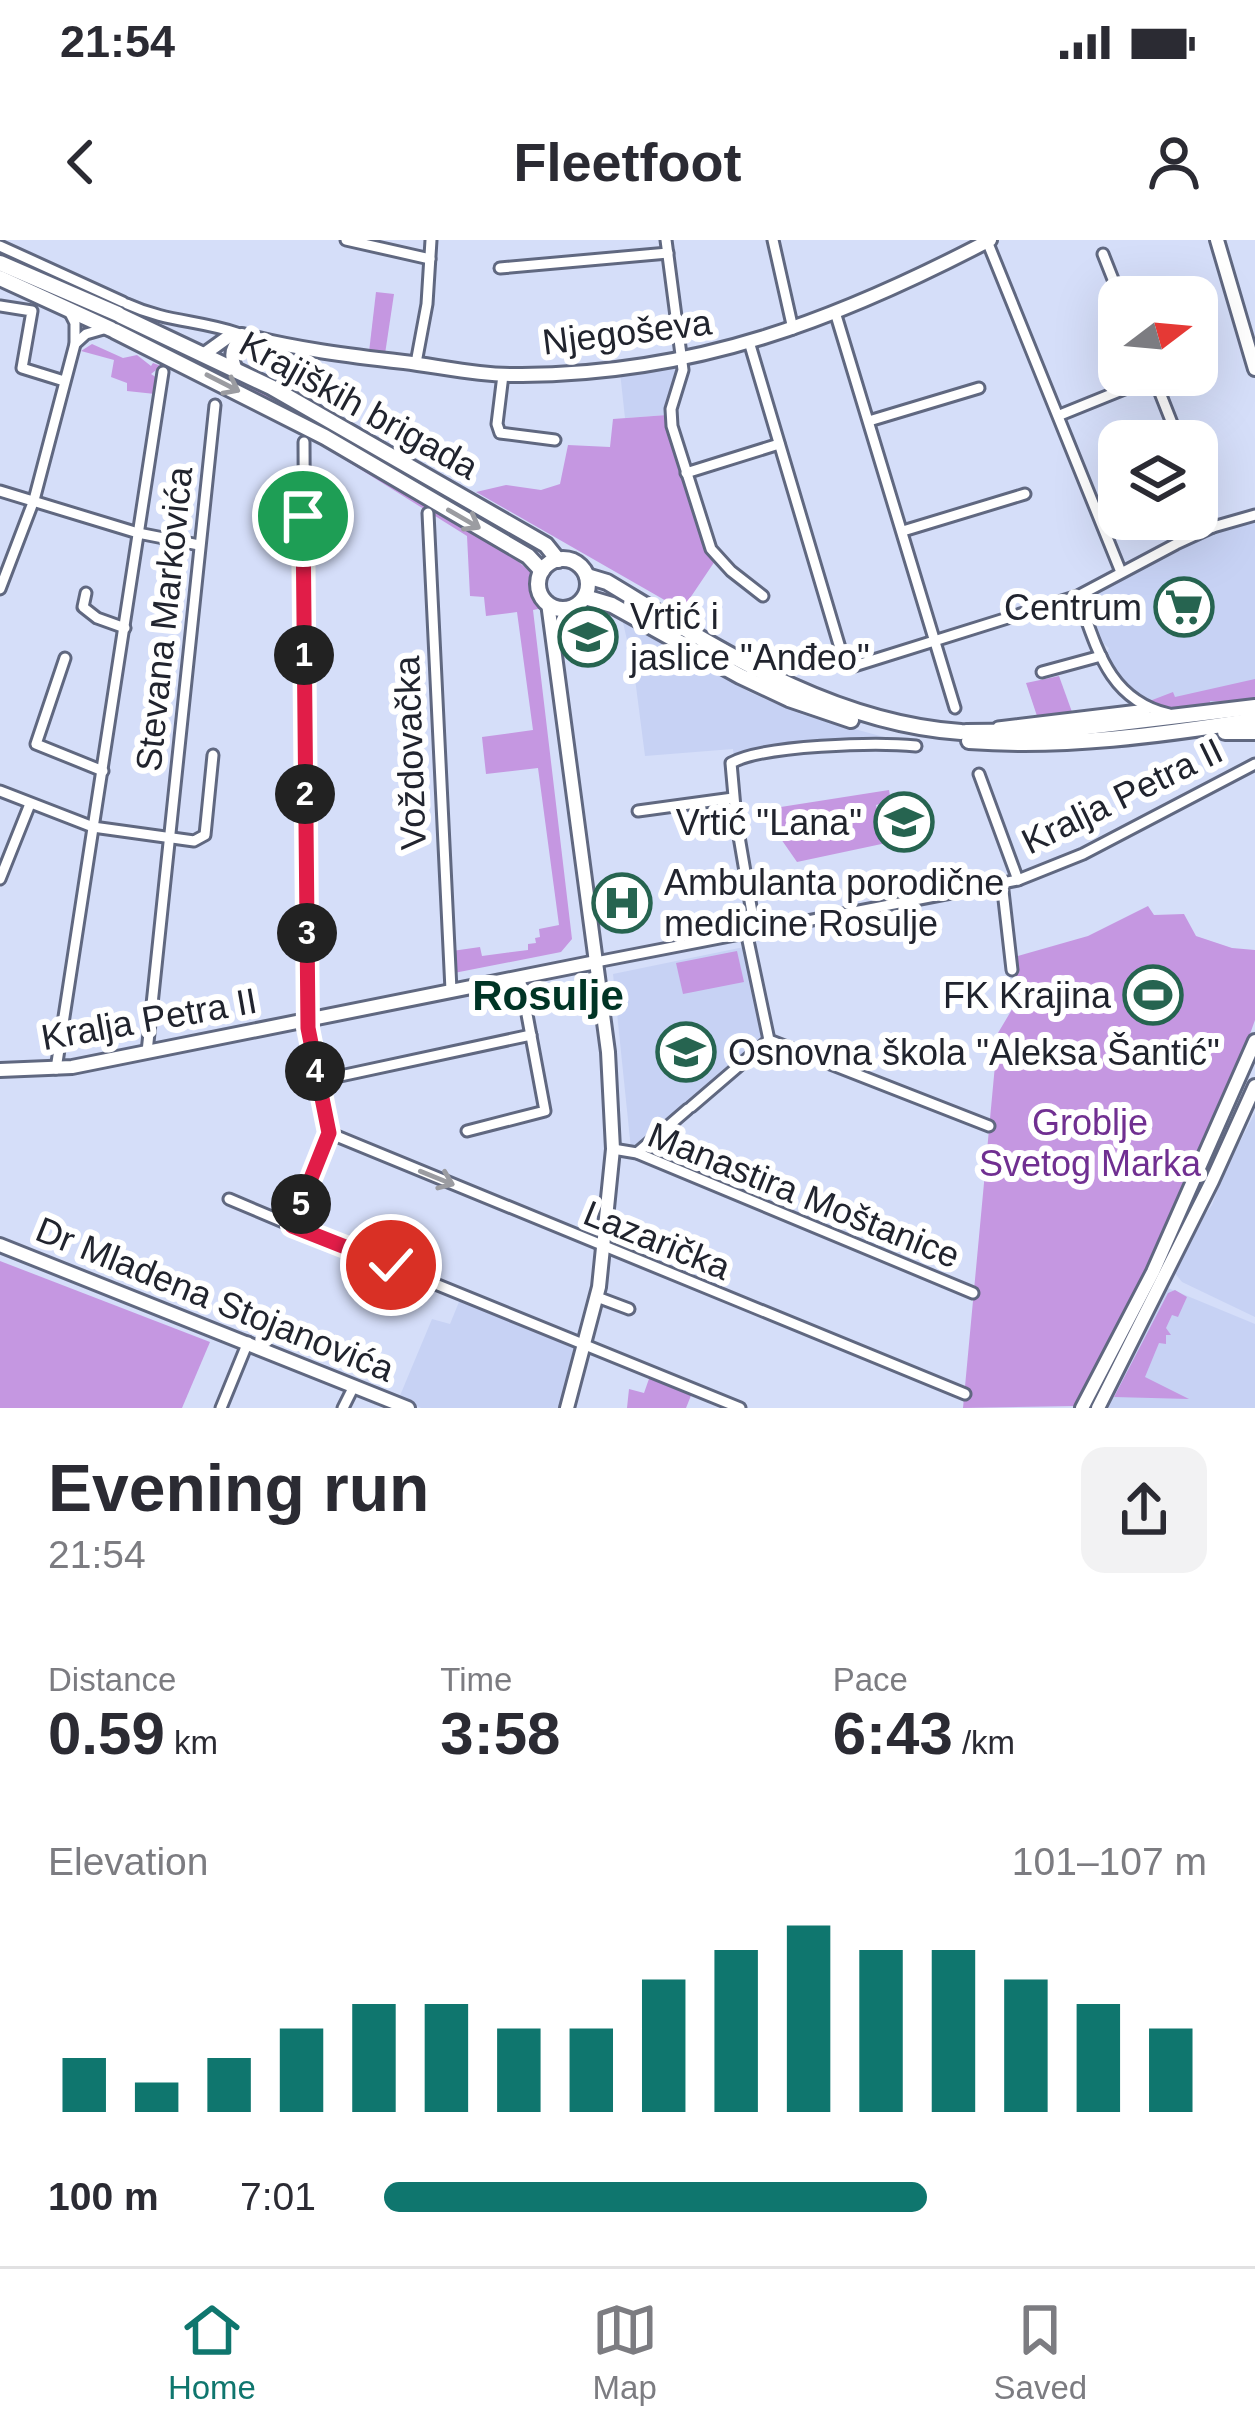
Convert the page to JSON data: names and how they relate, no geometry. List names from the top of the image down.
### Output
{
  "streets": {
    "main road": [
      "Njegoševa",
      "Krajiških brigada",
      "Kralja Petra II",
      "Dr Mladena Stojanovića"
    ],
    "street": [
      "Stevana Markovića",
      "Voždovačka",
      "Manastira Moštanice",
      "Lazarička"
    ]
  },
  "crossings": [
    ["Njegoševa", "Krajiških brigada"],
    ["Stevana Markovića", "Kralja Petra II"],
    ["Voždovačka", "Kralja Petra II"],
    ["Kralja Petra II", "Lazarička"]
  ],
  "one_way": ["Lazarička"],
  "districts": ["Rosulje"],
  "parks": ["Groblje Svetog Marka"],
  "places": {
    "supermarket": ["Centrum"],
    "school or university": ["Vrtić i jaslice \"Anđeo\"", "Vrtić \"Lana\"", "Osnovna škola \"Aleksa Šantić\""],
    "hospital": ["Ambulanta porodične medicine Rosulje"],
    "sports": ["FK Krajina"]
  },
  "north": "right",
  "page": {
    "status": "21:54",
    "header": "Fleetfoot",
    "pins": [
      "1",
      "2",
      "3",
      "4",
      "5"
    ],
    "heading": ["Evening run", "21:54"],
    "stats": [
      ["Distance", "0.59 km"],
      ["Time", "3:58"],
      ["Pace", "6:43 /km"]
    ],
    "chart": ["Elevation", "101–107 m"],
    "list": [
      {
        "name": "100 m",
        "note": "7:01"
      }
    ],
    "tabs": ["Home", "Map", "Saved"]
  }
}
